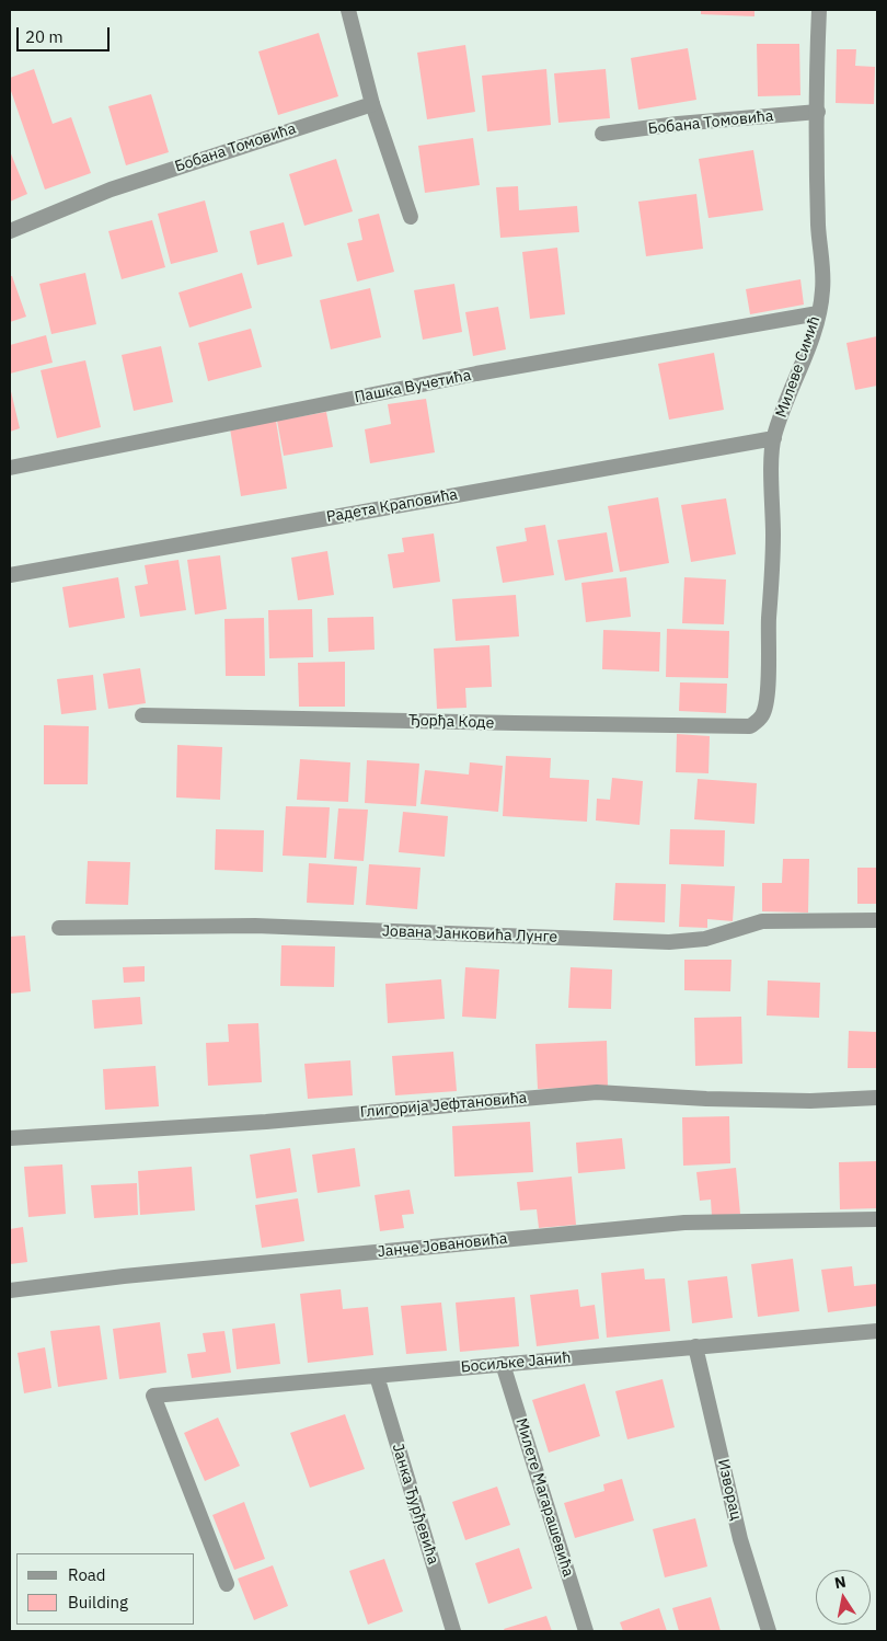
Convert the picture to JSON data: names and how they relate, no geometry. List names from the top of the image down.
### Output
{
  "streets": {
    "street": [
      "Бобана Томовића",
      "Милеве Симић",
      "Пашка Вучетића",
      "Радета Краповића",
      "Ђорђа Коде",
      "Јована Јанковића Лунге",
      "Глигорија Јефтановића",
      "Јанче Јовановића",
      "Босиљке Јанић",
      "Изворац",
      "Милете Магарашевића",
      "Јанка Ђурђевића"
    ]
  },
  "crossings": [
    ["Бобана Томовића", "Милеве Симић"],
    ["Милеве Симић", "Пашка Вучетића"],
    ["Милеве Симић", "Радета Краповића"],
    ["Милеве Симић", "Ђорђа Коде"],
    ["Босиљке Јанић", "Изворац"],
    ["Босиљке Јанић", "Милете Магарашевића"],
    ["Босиљке Јанић", "Јанка Ђурђевића"]
  ],
  "legend": ["Road", "Building"],
  "scale_bar": "20 m",
  "north": "top"
}
